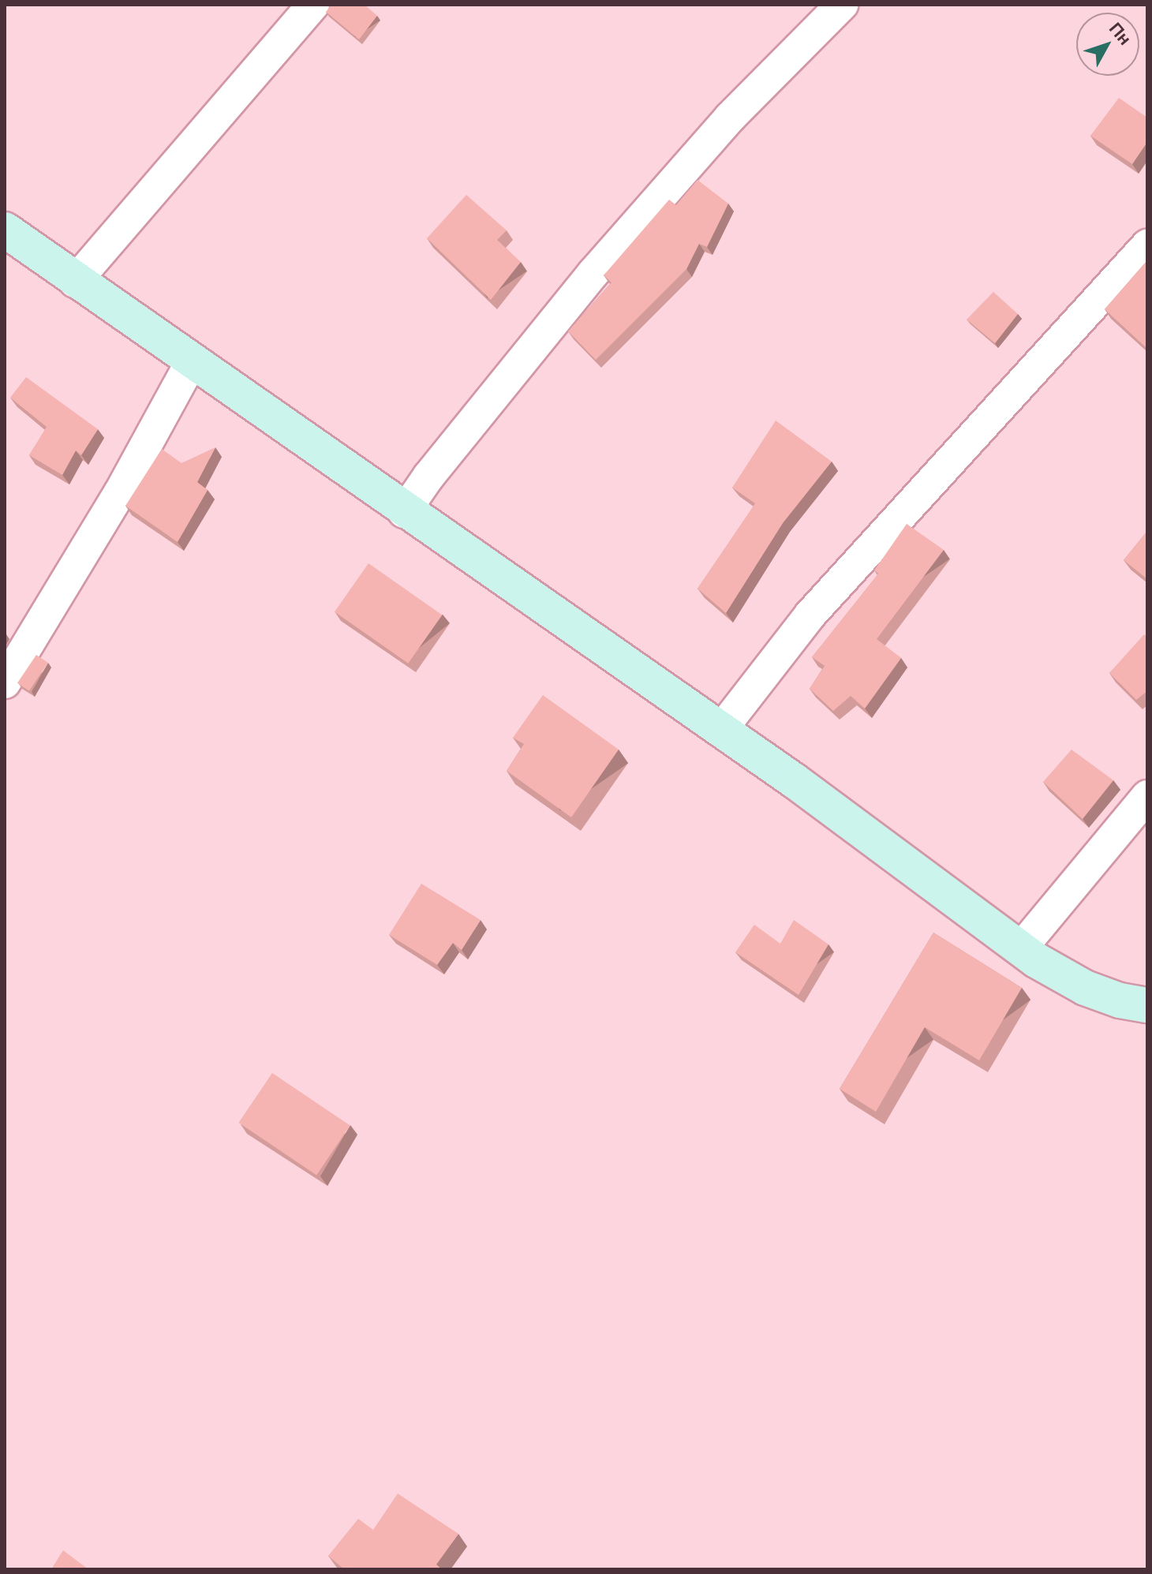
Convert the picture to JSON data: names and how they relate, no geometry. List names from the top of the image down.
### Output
{
  "north": "top right"
}
